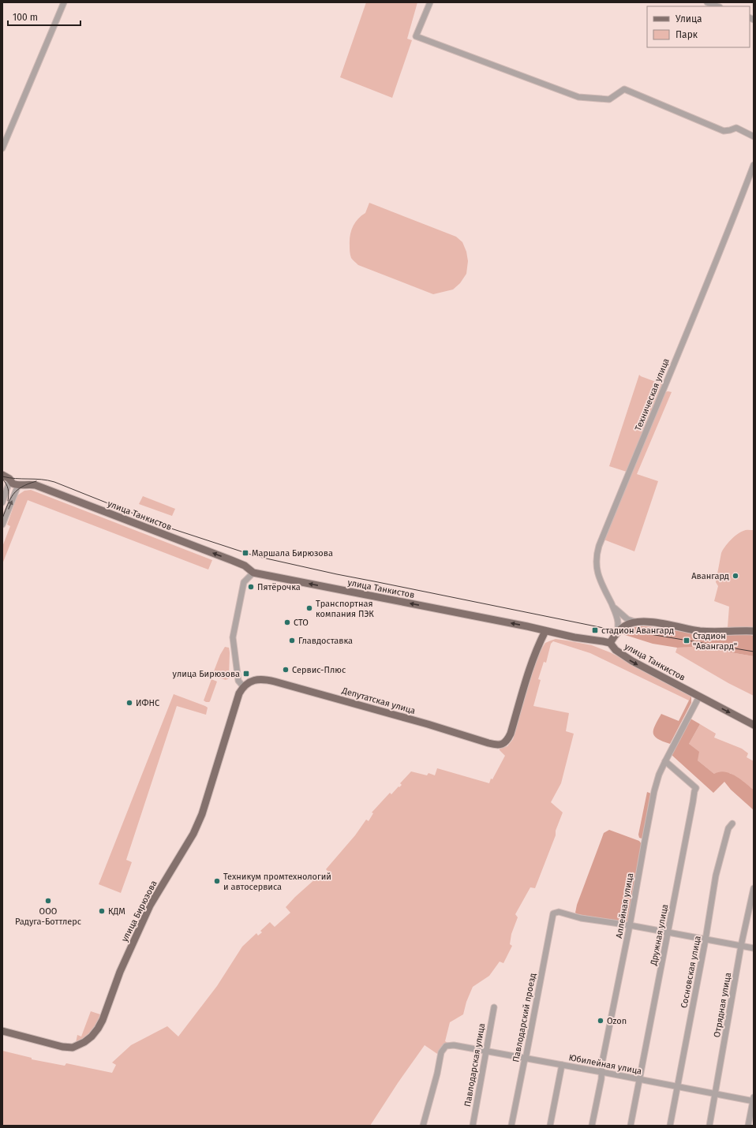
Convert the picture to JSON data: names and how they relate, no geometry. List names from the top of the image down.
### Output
{
  "streets": {
    "main road": ["улица Танкистов", "Депутатская улица", "улица Бирюзова"],
    "street": [
      "Техническая улица",
      "Аллейная улица",
      "Дружная улица",
      "Сосновская улица",
      "Отрядная улица",
      "Павлодарский проезд",
      "Юбилейная улица",
      "Павлодарская улица"
    ]
  },
  "crossings": [
    ["улица Танкистов", "Депутатская улица"],
    ["улица Танкистов", "Аллейная улица"],
    ["Депутатская улица", "улица Бирюзова"],
    ["Аллейная улица", "Дружная улица"],
    ["Аллейная улица", "Павлодарский проезд"],
    ["Аллейная улица", "Юбилейная улица"],
    ["Дружная улица", "Юбилейная улица"],
    ["Сосновская улица", "Юбилейная улица"],
    ["Отрядная улица", "Юбилейная улица"],
    ["Павлодарский проезд", "Юбилейная улица"],
    ["Юбилейная улица", "Павлодарская улица"]
  ],
  "places": {
    "transit": [
      "Маршала Бирюзова",
      "стадион Авангард",
      "Стадион \"Авангард\"",
      "улица Бирюзова"
    ],
    "other": [
      "Авангард",
      "Пятёрочка",
      "Транспортная компания ПЭК",
      "СТО",
      "Главдоставка",
      "Сервис-Плюс",
      "ИФНС",
      "Техникум промтехнологий и автосервиса",
      "ООО Радуга-Боттлерс",
      "КДМ",
      "Ozon"
    ]
  },
  "legend": ["Улица", "Парк"],
  "scale_bar": "100 m"
}
